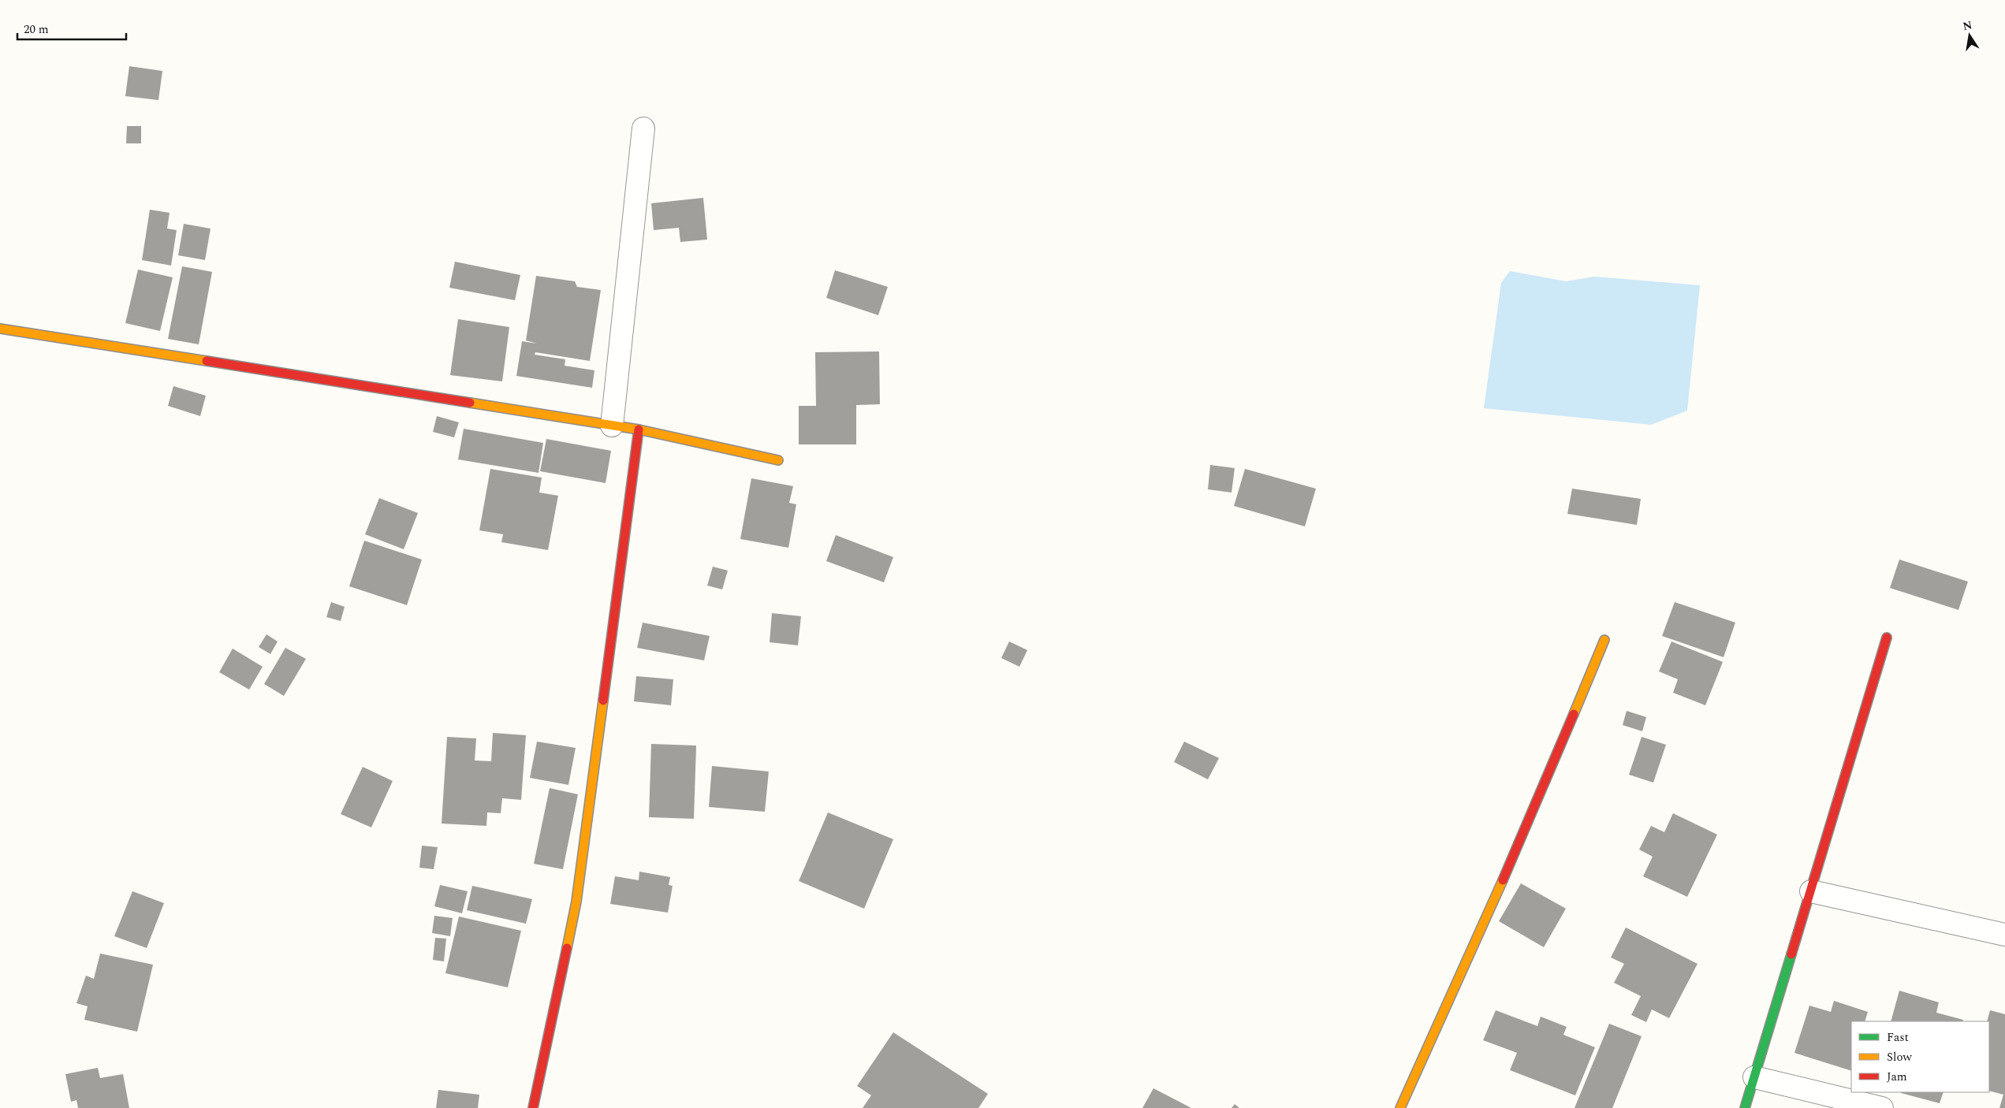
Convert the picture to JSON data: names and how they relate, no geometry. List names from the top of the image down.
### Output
{
  "legend": ["Fast", "Slow", "Jam"],
  "scale_bar": "20 m",
  "north": "top"
}
